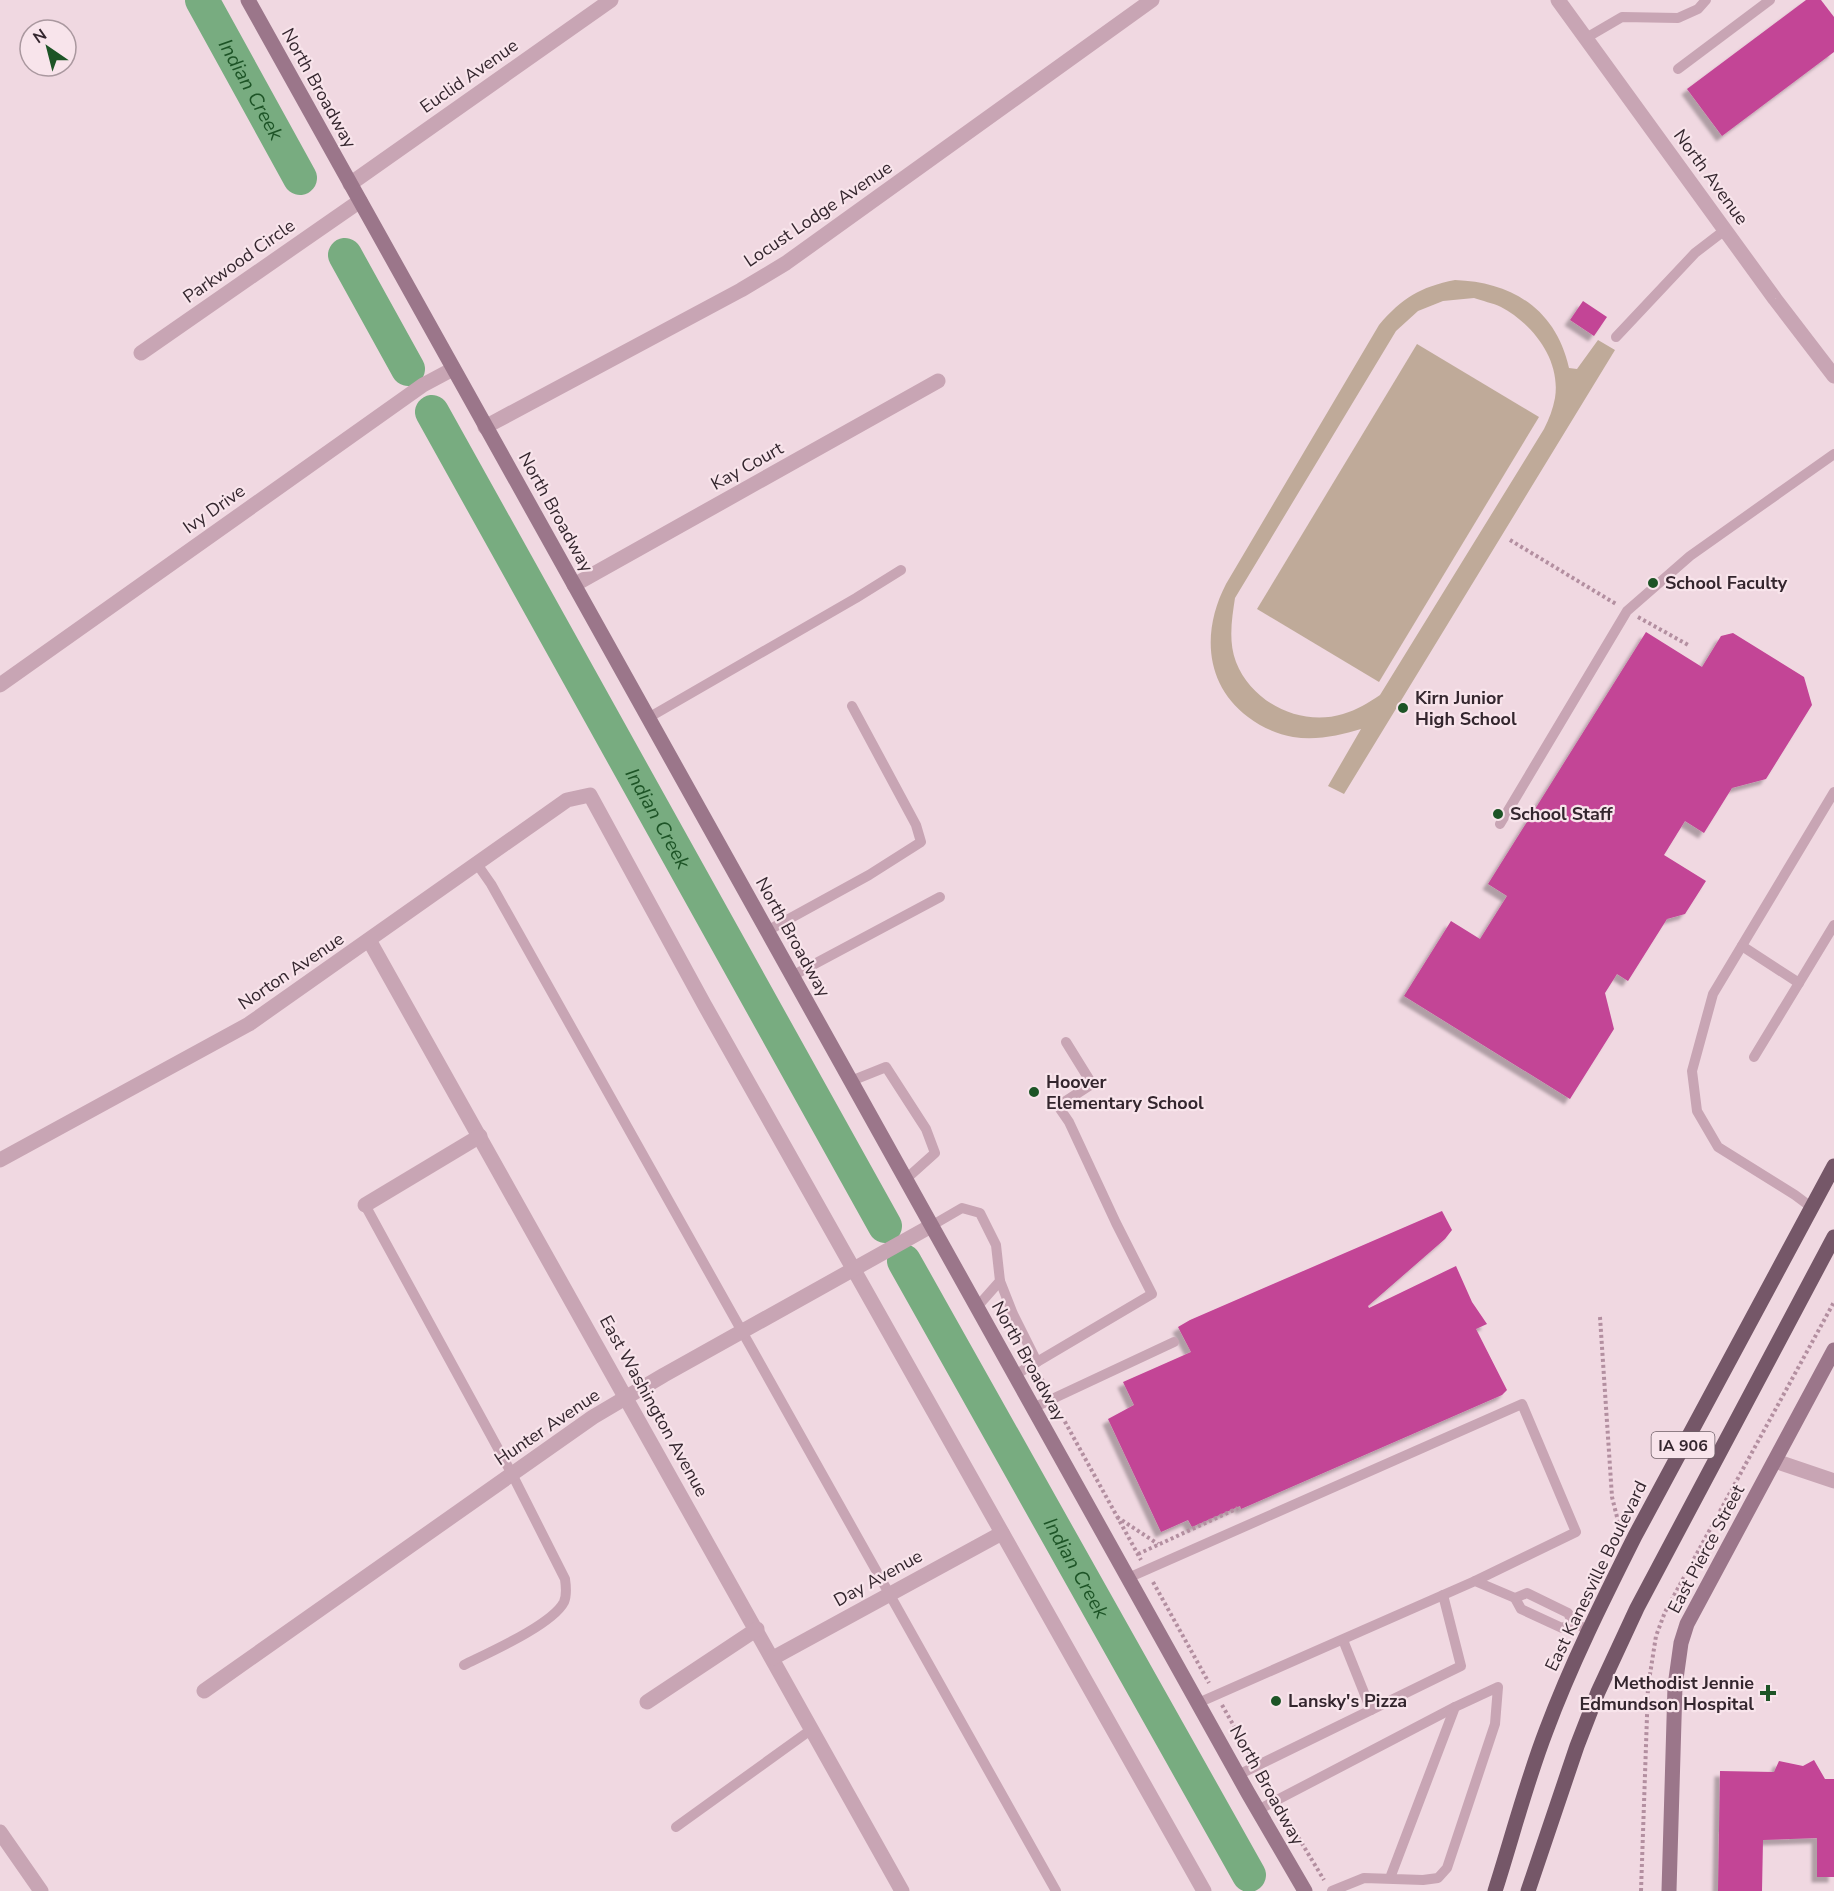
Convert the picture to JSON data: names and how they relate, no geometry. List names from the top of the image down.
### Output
{
  "streets": {
    "main road": [
      "North Broadway",
      "IA 906",
      "East Pierce Street",
      "East Kanesville Boulevard"
    ],
    "street": [
      "Euclid Avenue",
      "North Avenue",
      "Locust Lodge Avenue",
      "Parkwood Circle",
      "Kay Court",
      "Ivy Drive",
      "Norton Avenue",
      "East Washington Avenue",
      "Hunter Avenue",
      "Day Avenue"
    ]
  },
  "crossings": [
    ["Euclid Avenue", "North Broadway"],
    ["North Broadway", "Locust Lodge Avenue"],
    ["North Broadway", "Parkwood Circle"],
    ["North Broadway", "Kay Court"],
    ["North Broadway", "Ivy Drive"],
    ["North Broadway", "Hunter Avenue"],
    ["Norton Avenue", "East Washington Avenue"],
    ["Norton Avenue", "Hunter Avenue"],
    ["East Washington Avenue", "Hunter Avenue"],
    ["East Washington Avenue", "Day Avenue"]
  ],
  "water": ["Indian Creek"],
  "places": {
    "other": [
      "School Faculty",
      "Kirn Junior High School",
      "School Staff",
      "Hoover Elementary School",
      "Lansky's Pizza"
    ],
    "health": ["Methodist Jennie Edmundson Hospital"]
  },
  "north": "top left"
}
